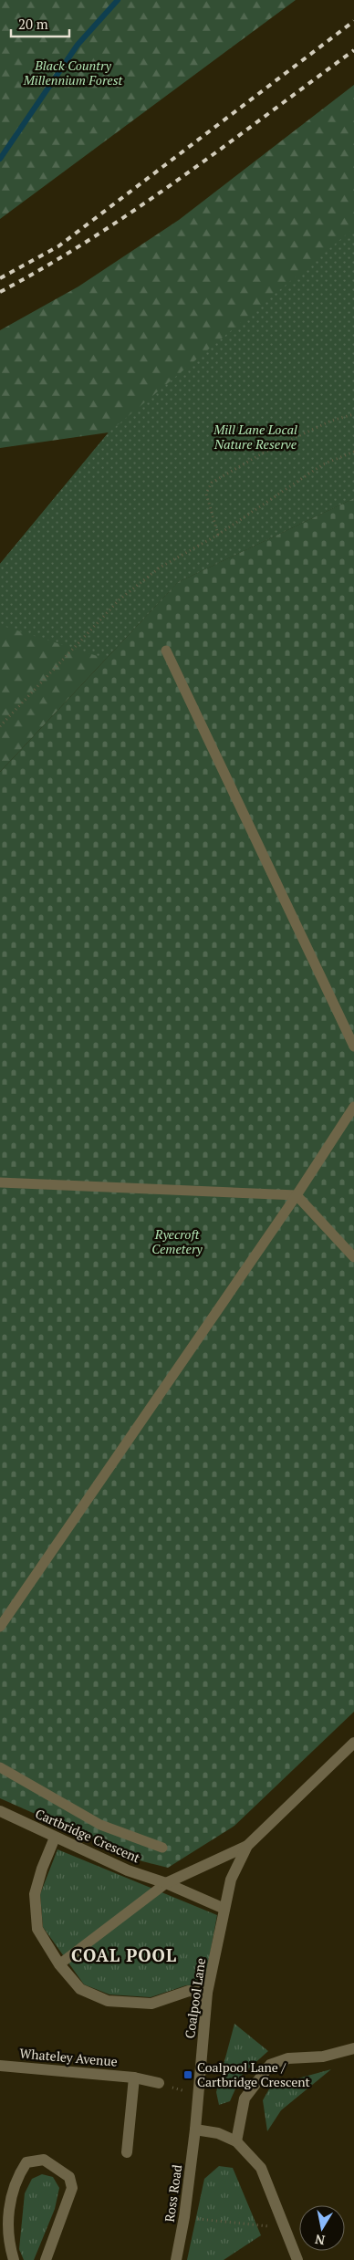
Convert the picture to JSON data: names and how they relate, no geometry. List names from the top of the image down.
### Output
{
  "streets": {
    "street": [
      "Cartbridge Crescent",
      "Coalpool Lane",
      "Whateley Avenue",
      "Ross Road"
    ]
  },
  "crossings": [
    ["Cartbridge Crescent", "Coalpool Lane"],
    ["Coalpool Lane", "Ross Road"]
  ],
  "districts": ["COAL POOL"],
  "parks": ["Black Country Millennium Forest", "Mill Lane Local Nature Reserve", "Ryecroft Cemetery"],
  "places": {
    "transit": ["Coalpool Lane / Cartbridge Crescent"]
  },
  "scale_bar": "20 m",
  "north": "bottom"
}
